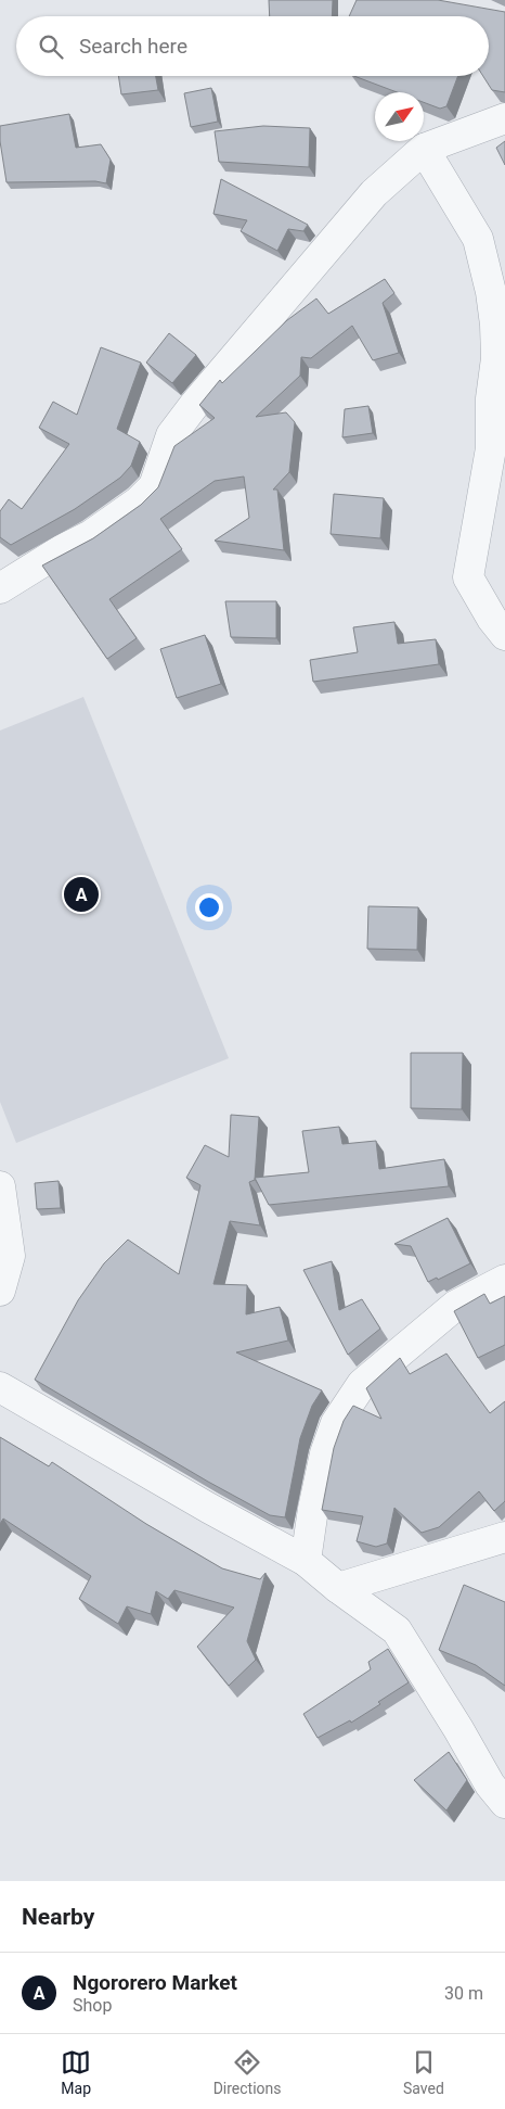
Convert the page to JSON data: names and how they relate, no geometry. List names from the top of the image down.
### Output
{
  "north": "top right",
  "page": {
    "search": "Search here",
    "pins": "A",
    "heading": "Nearby",
    "list": [
      {
        "mark": "A",
        "name": "Ngororero Market",
        "note": "Shop",
        "value": "30 m"
      }
    ],
    "nav": ["Map", "Directions", "Saved"]
  }
}
